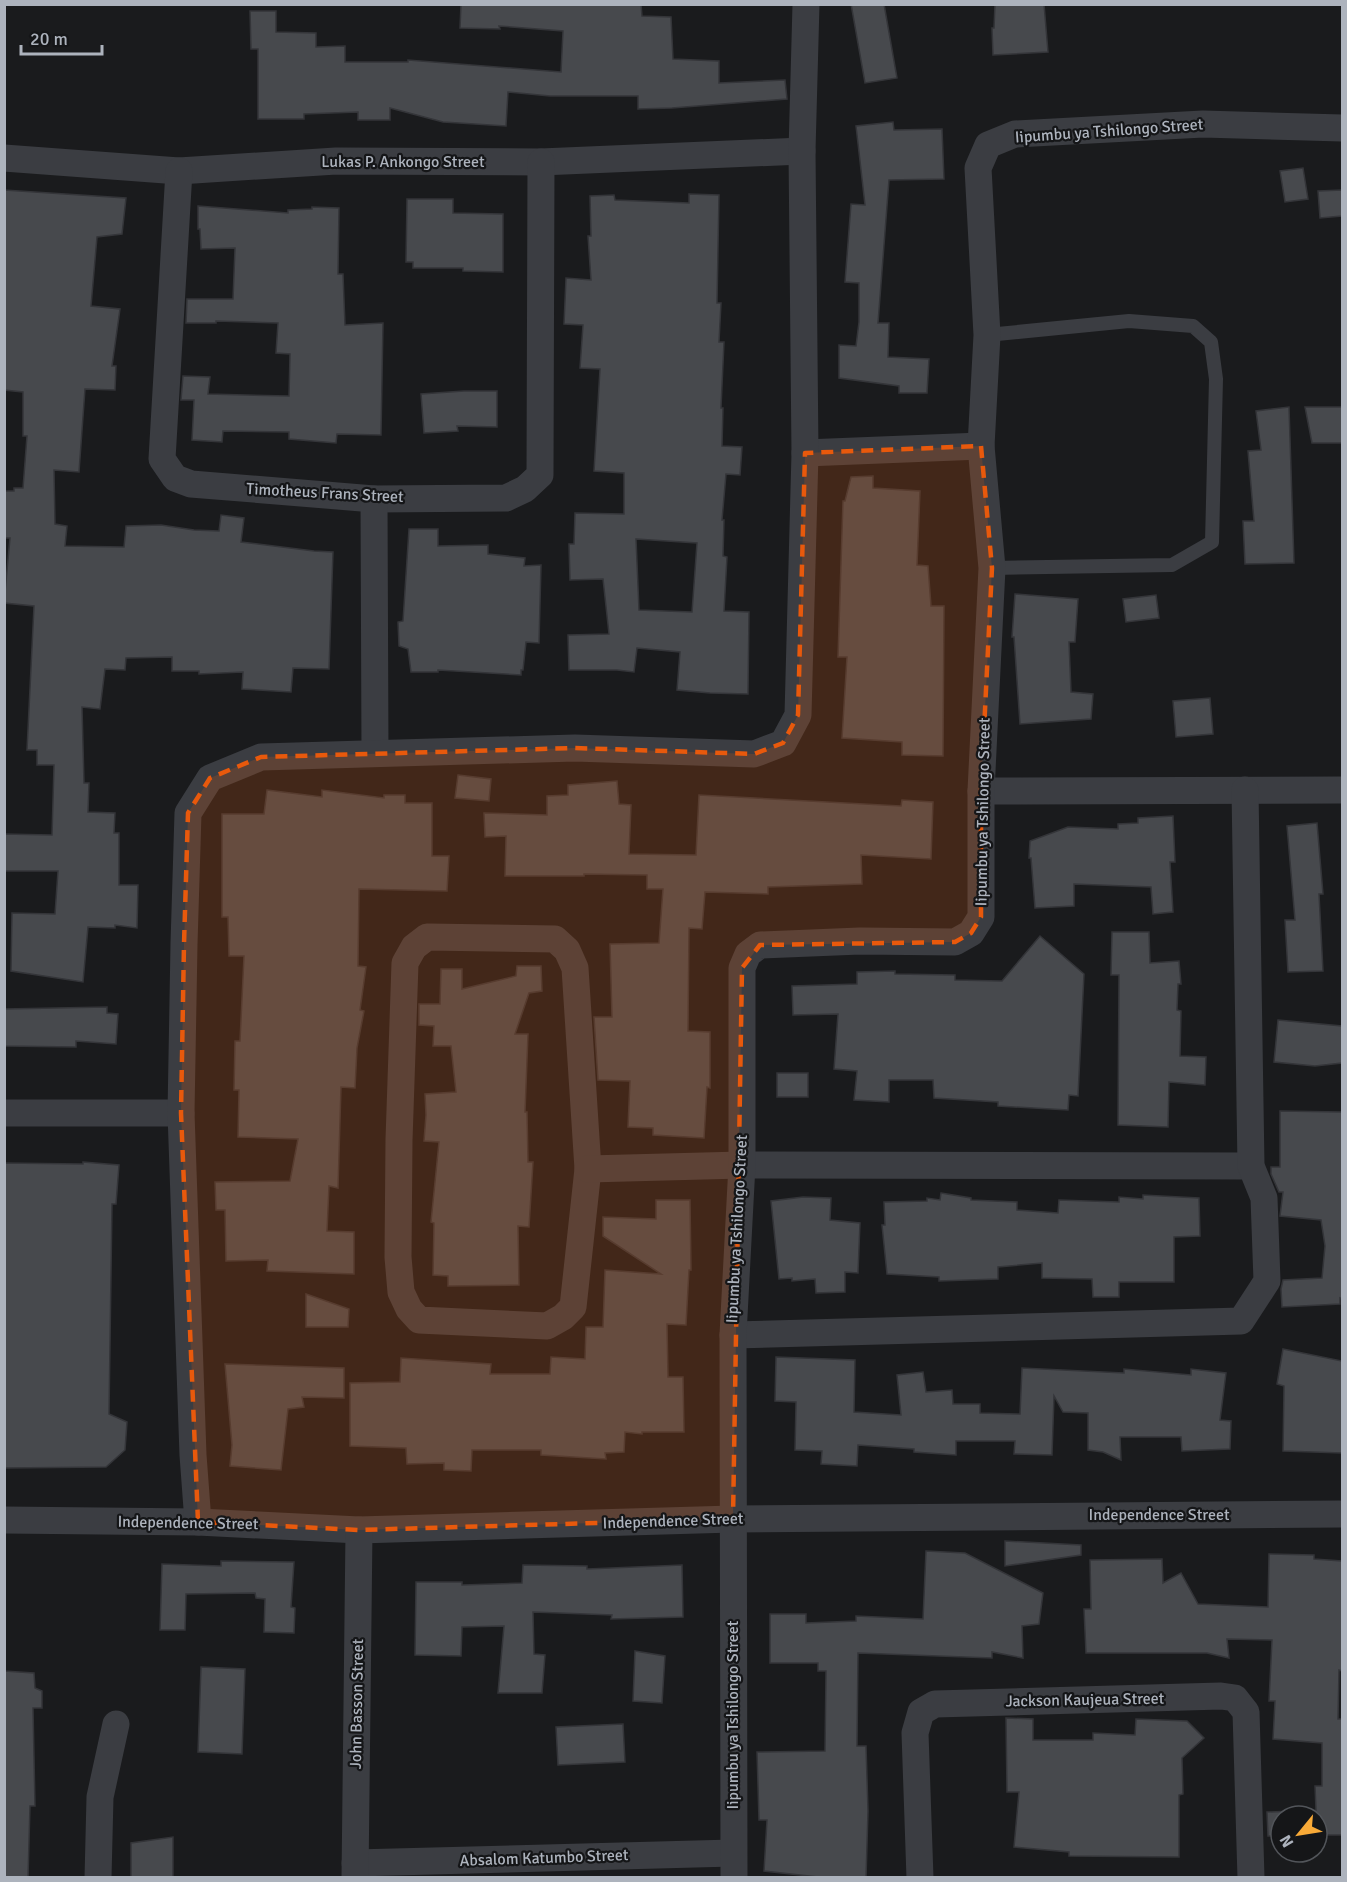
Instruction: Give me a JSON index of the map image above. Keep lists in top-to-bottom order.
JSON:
{
  "streets": {
    "street": [
      "Iipumbu ya Tshilongo Street",
      "Lukas P. Ankongo Street",
      "Timotheus Frans Street",
      "Independence Street",
      "Jackson Kaujeua Street",
      "John Basson Street",
      "Absalom Katumbo Street"
    ]
  },
  "crossings": [
    ["Iipumbu ya Tshilongo Street", "Independence Street"],
    ["Iipumbu ya Tshilongo Street", "Absalom Katumbo Street"],
    ["Lukas P. Ankongo Street", "Timotheus Frans Street"],
    ["Independence Street", "John Basson Street"],
    ["John Basson Street", "Absalom Katumbo Street"]
  ],
  "scale_bar": "20 m",
  "north": "bottom left"
}
